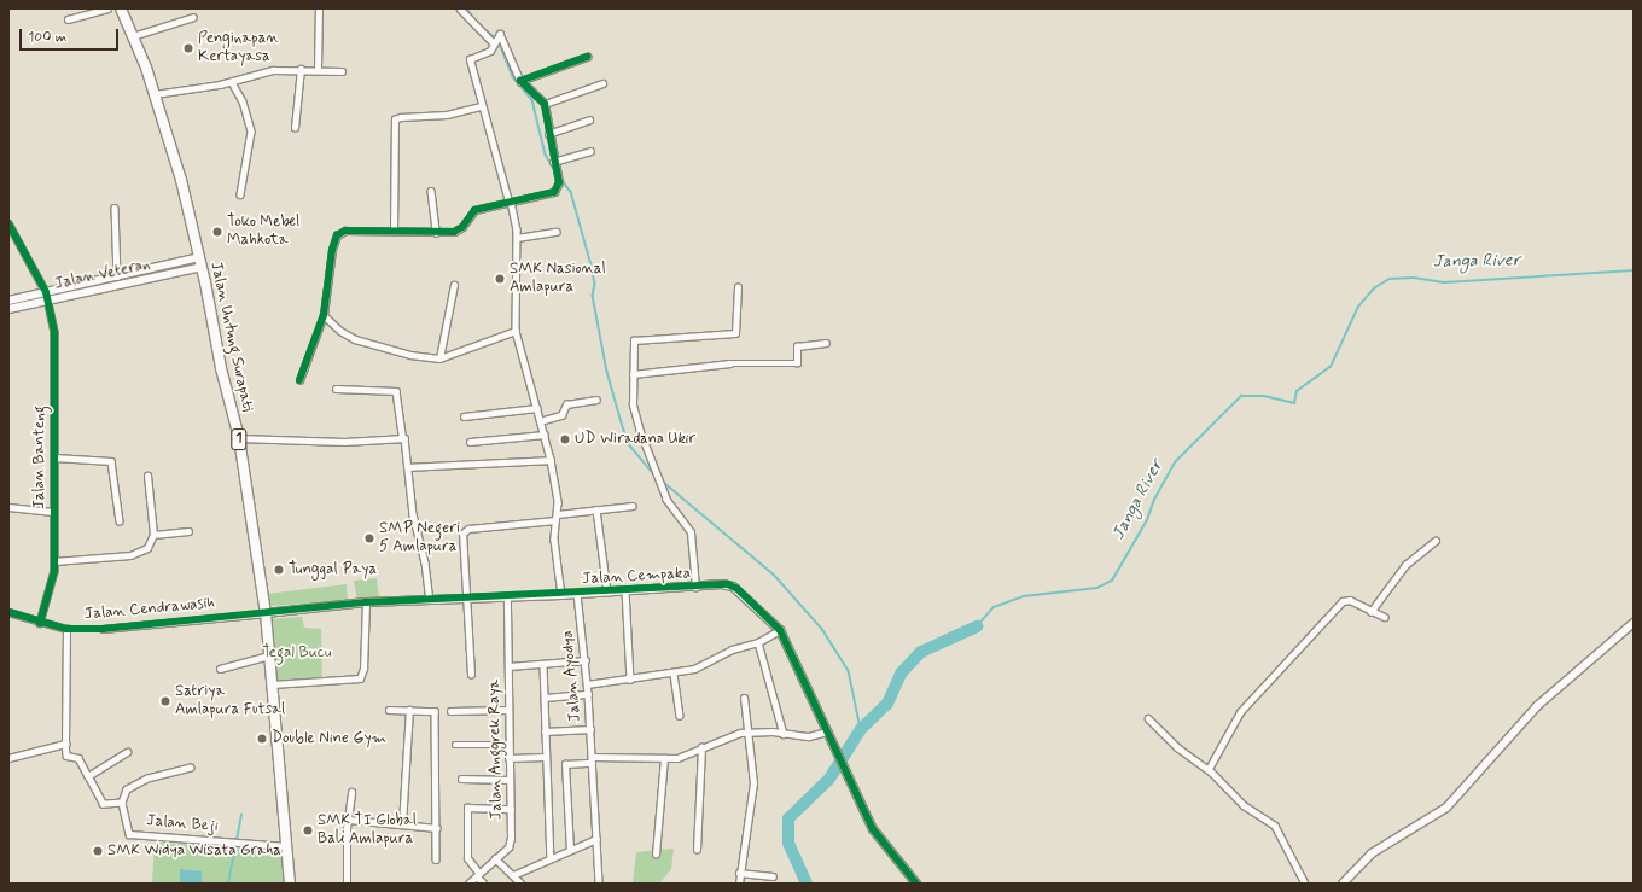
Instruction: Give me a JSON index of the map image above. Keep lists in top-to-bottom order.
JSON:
{
  "streets": {
    "highway": ["Jalan Untung Surapati", "1"],
    "street": [
      "Jalan Veteran",
      "Jalan Banteng",
      "Jalan Cempaka",
      "Jalan Cendrawasih",
      "Jalan Ayodya",
      "Jalan Anggrek Raya",
      "Jalan Beji"
    ]
  },
  "crossings": [
    ["Jalan Veteran", "Jalan Untung Surapati"],
    ["Jalan Veteran", "Jalan Banteng"],
    ["Jalan Untung Surapati", "Jalan Cempaka"],
    ["Jalan Untung Surapati", "Jalan Cendrawasih"],
    ["Jalan Untung Surapati", "Jalan Beji"],
    ["Jalan Banteng", "Jalan Cendrawasih"],
    ["Jalan Cempaka", "Jalan Cendrawasih"],
    ["Jalan Cempaka", "Jalan Ayodya"],
    ["Jalan Cempaka", "Jalan Anggrek Raya"]
  ],
  "water": ["Janga River"],
  "parks": ["Tegal Bucu"],
  "places": [
    "Penginapan Kertayasa",
    "Toko Mebel Mahkota",
    "SMK Nasional Amlapura",
    "UD Wiradana Ukir",
    "SMP Negeri 5 Amlapura",
    "Tunggal Paya",
    "Satriya Amlapura Futsal",
    "Double Nine Gym",
    "SMK TI Global Bali Amlapura",
    "SMK Widya Wisata Graha"
  ],
  "scale_bar": "100 m"
}
